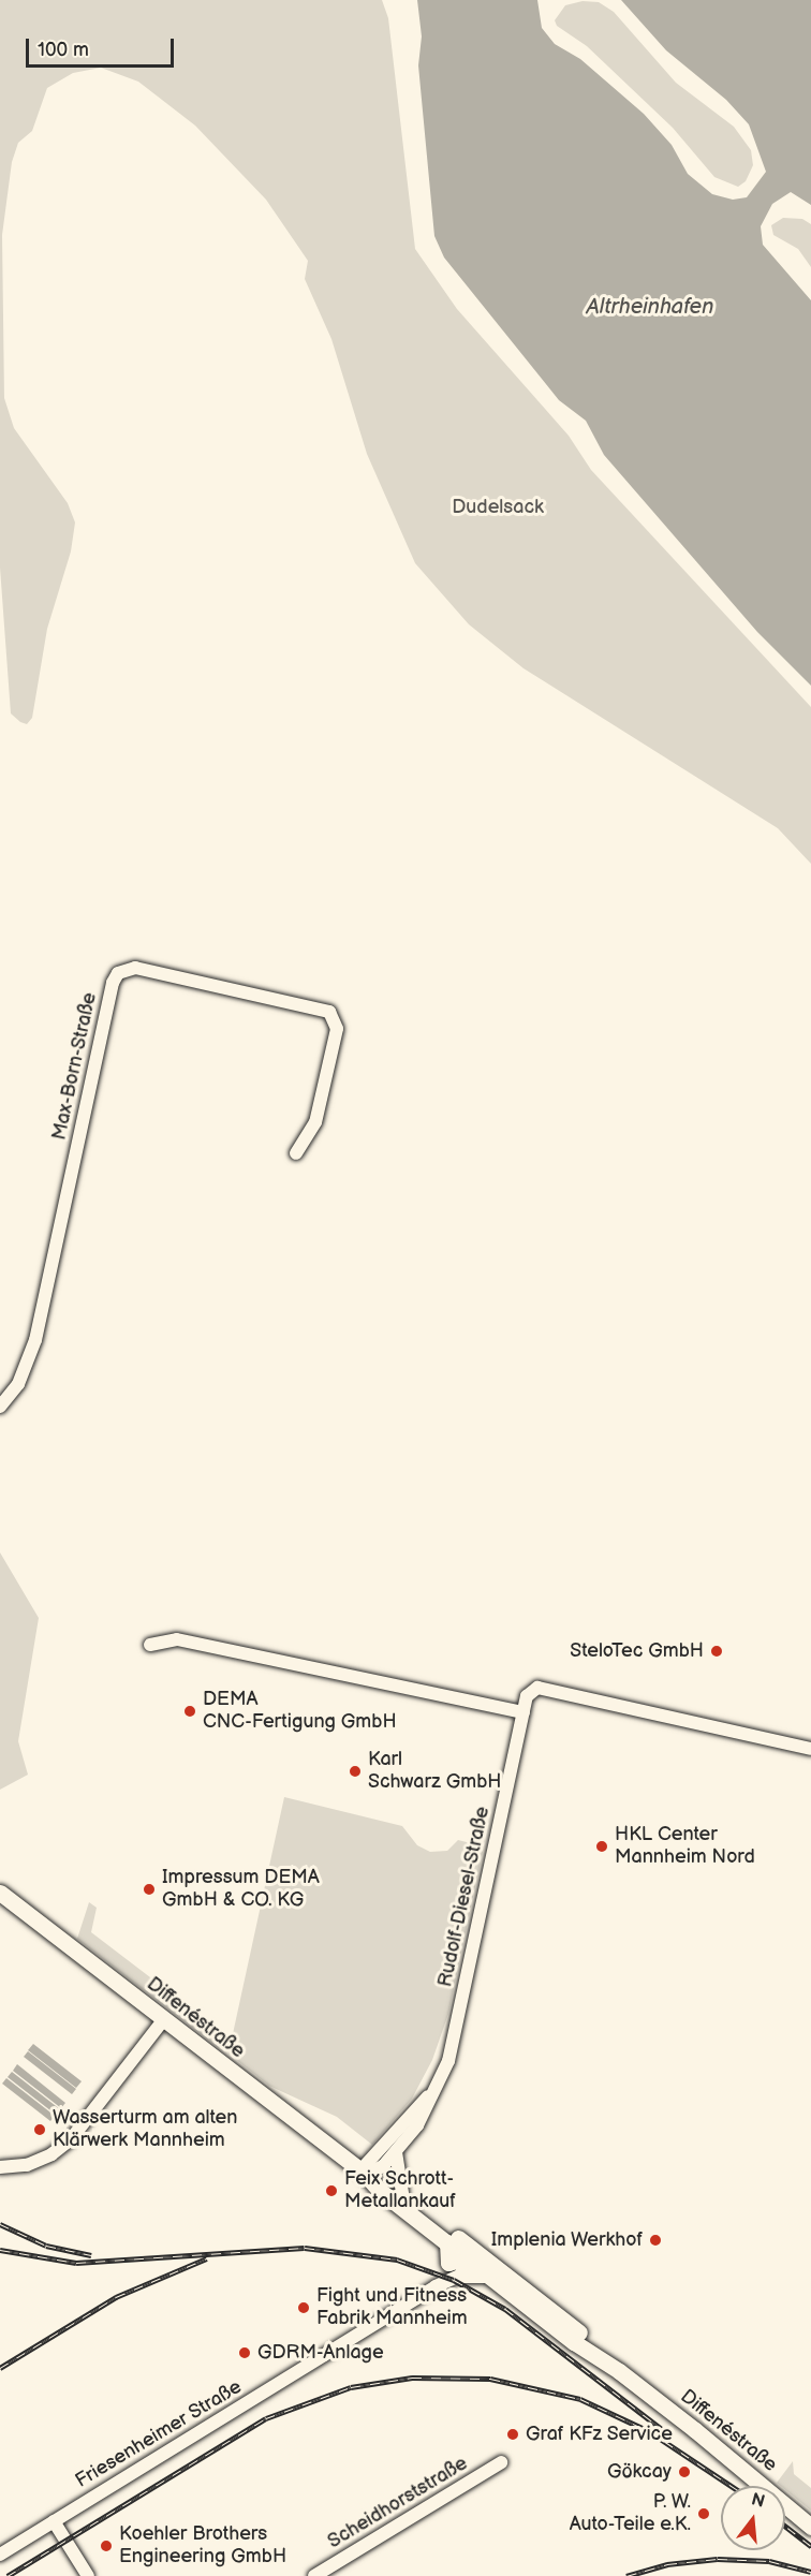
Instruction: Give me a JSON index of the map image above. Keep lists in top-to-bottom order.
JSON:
{
  "streets": {
    "main road": ["Diffenéstraße"],
    "street": [
      "Max-Born-Straße",
      "Rudolf-Diesel-Straße",
      "Friesenheimer Straße",
      "Scheidhorststraße"
    ]
  },
  "crossings": [
    ["Rudolf-Diesel-Straße", "Diffenéstraße"]
  ],
  "water": ["Altrheinhafen"],
  "parks": ["Dudelsack"],
  "places": [
    "SteloTec GmbH",
    "DEMA CNC-Fertigung GmbH",
    "Karl Schwarz GmbH",
    "HKL Center Mannheim Nord",
    "Impressum DEMA GmbH & CO. KG",
    "Wasserturm am alten Klärwerk Mannheim",
    "Feix Schrott- Metallankauf",
    "Implenia Werkhof",
    "Fight und Fitness Fabrik Mannheim",
    "GDRM-Anlage",
    "Graf KFz Service",
    "Gökcay",
    "P. W. Auto-Teile e.K.",
    "Koehler Brothers Engineering GmbH"
  ],
  "scale_bar": "100 m",
  "north": "top"
}
